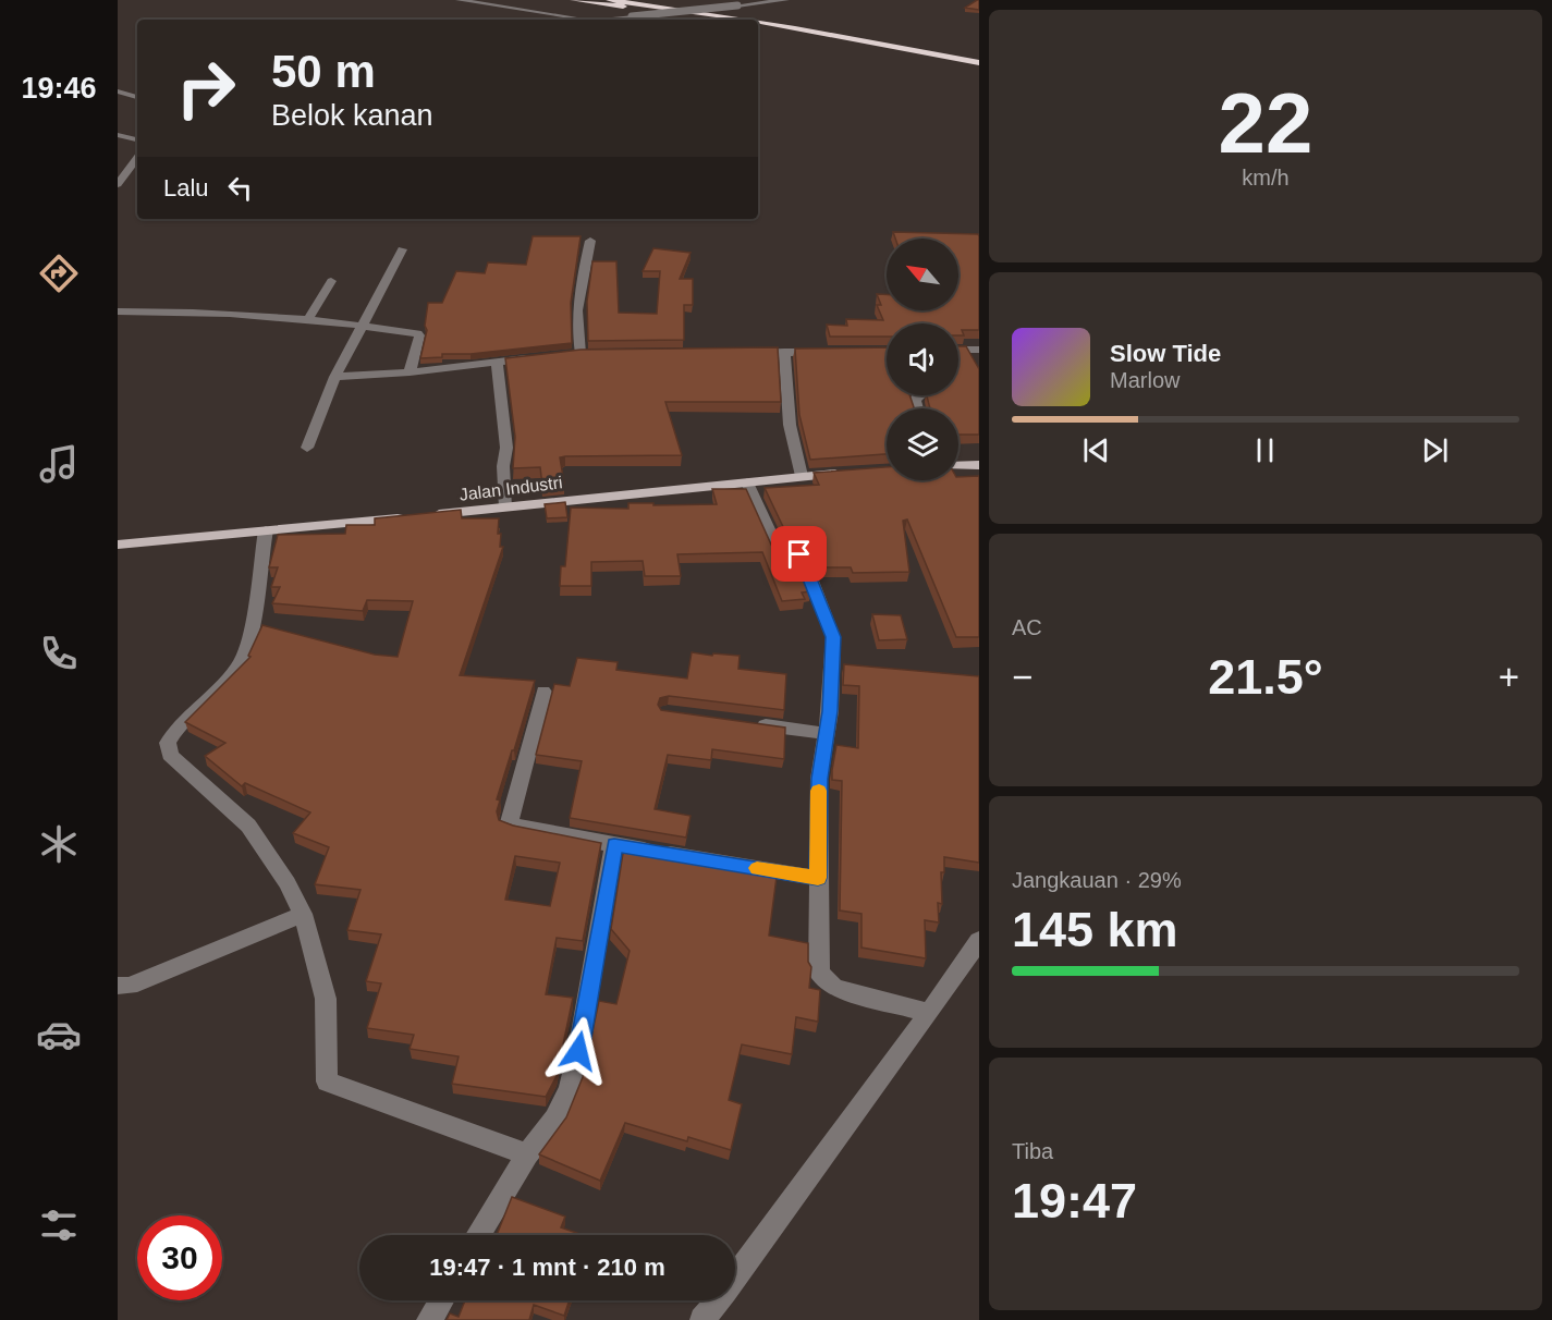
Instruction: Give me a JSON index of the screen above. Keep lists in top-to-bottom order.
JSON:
{
  "streets": {
    "main road": ["Jalan Industri"]
  },
  "north": "top left",
  "page": {
    "tabs": "19:46",
    "tile": [
      ["22", "km/h"],
      "AC",
      ["Jangkauan · 29%", "145 km"],
      ["Tiba", "19:47"]
    ],
    "turn": ["50 m", "Belok kanan"],
    "then": "Lalu",
    "song": ["Slow Tide", "Marlow"],
    "heat": ["−", "21.5°", "+"],
    "limit": "30",
    "trip": "19:47 · 1 mnt · 210 m"
  }
}
